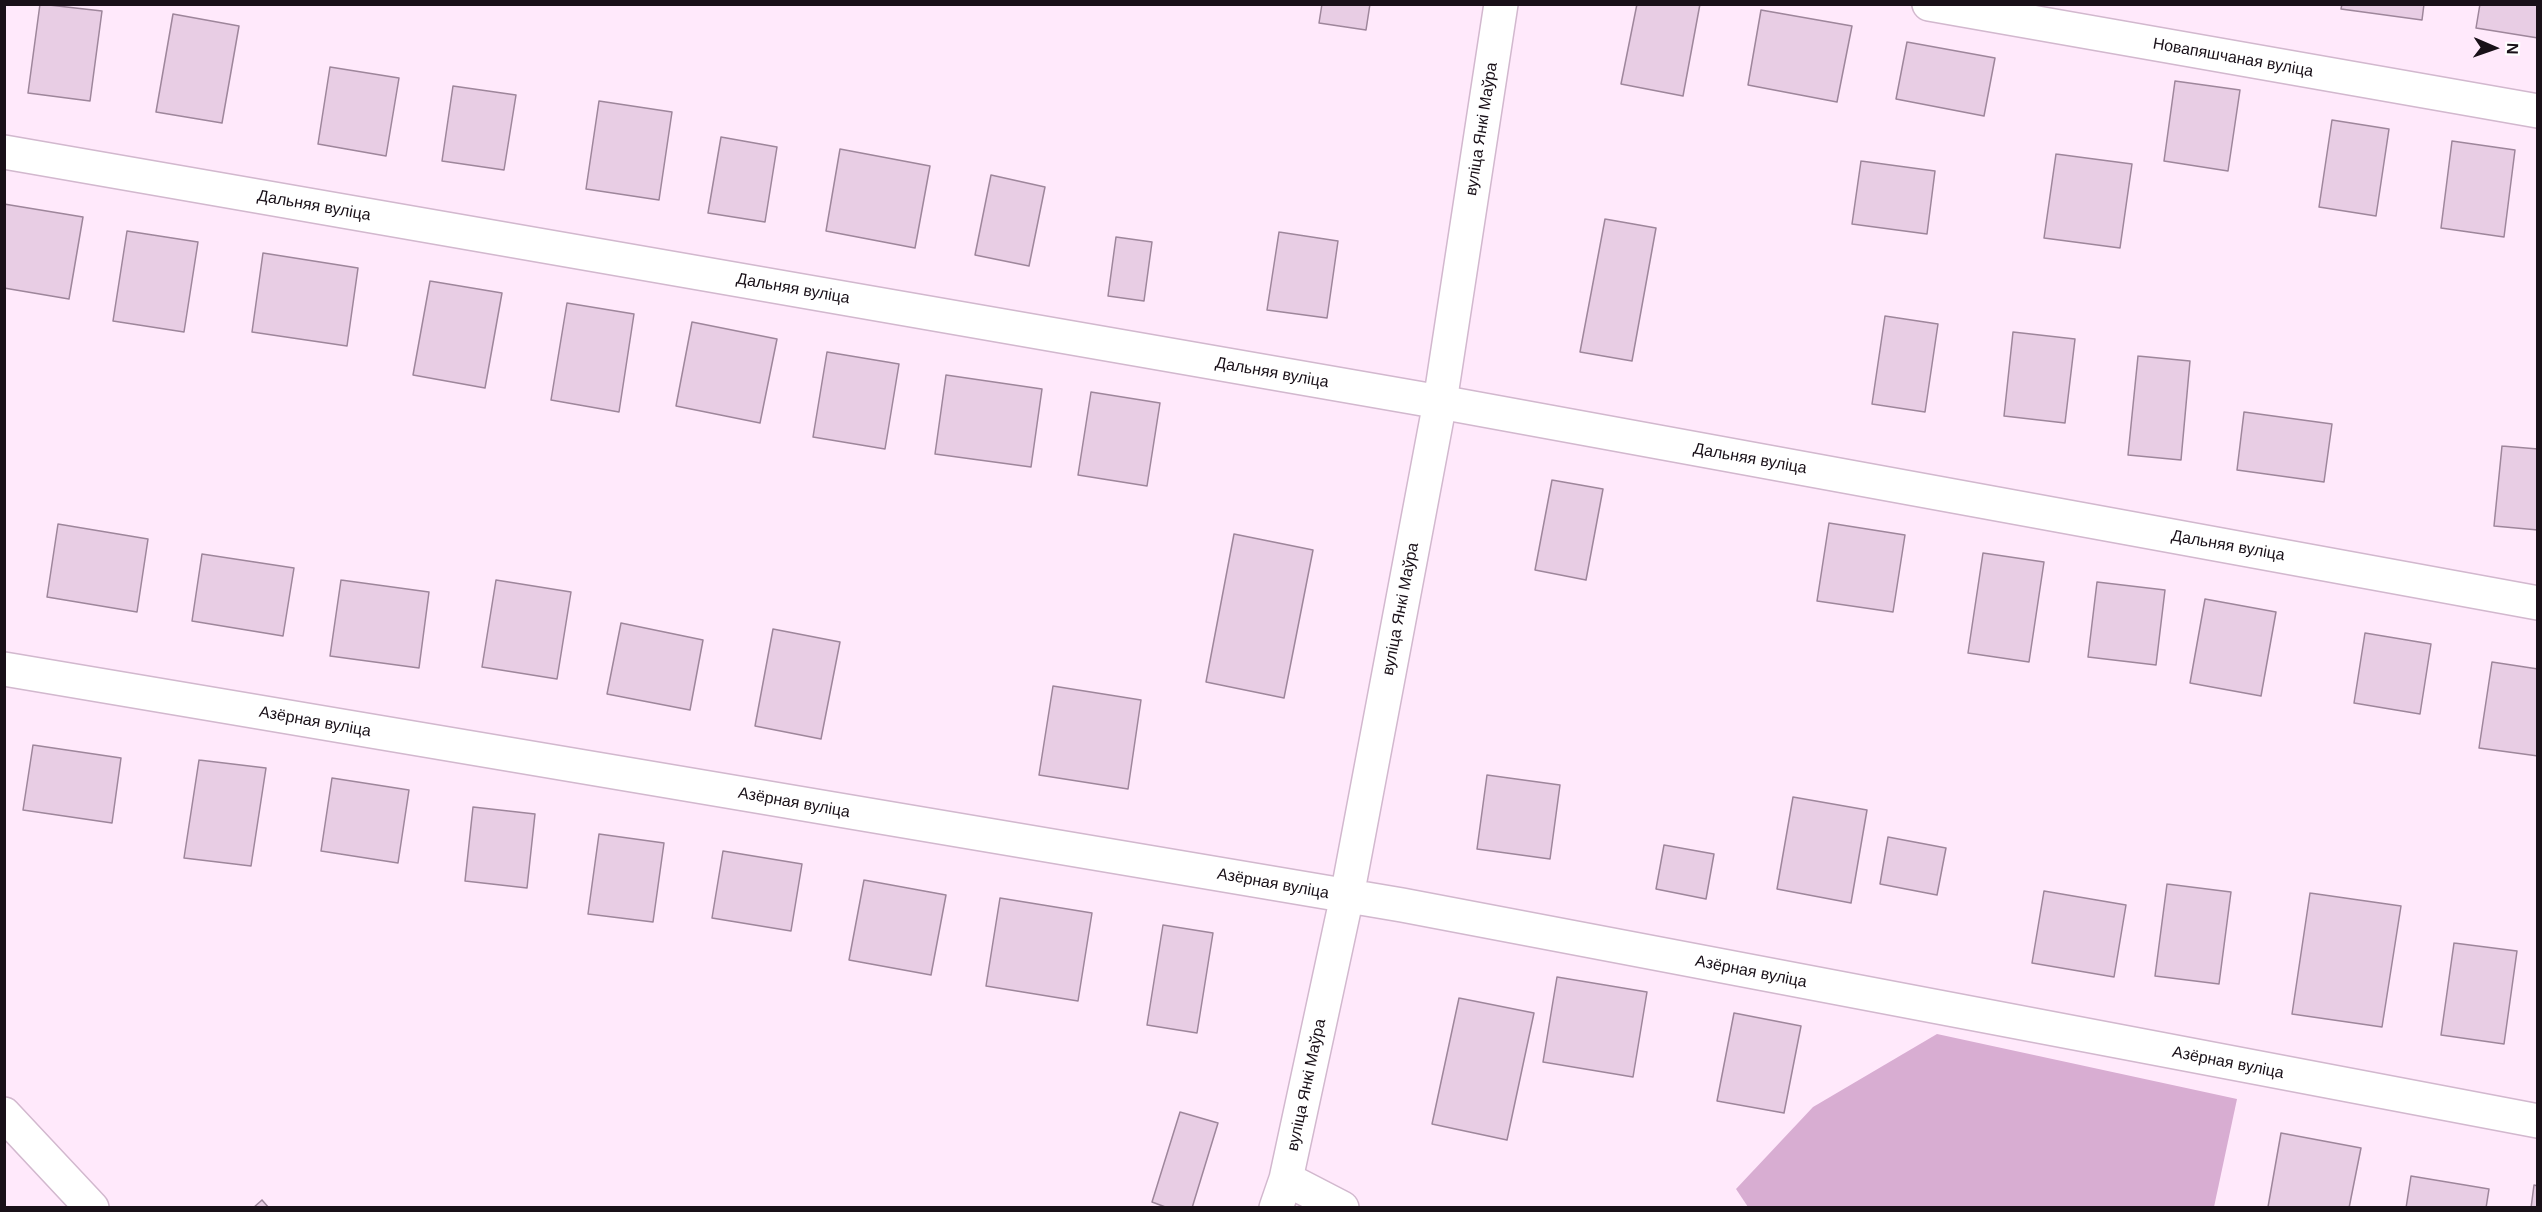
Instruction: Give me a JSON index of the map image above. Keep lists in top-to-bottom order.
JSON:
{
  "streets": {
    "street": [
      "Новапяшчаная вуліца",
      "вуліца Янкі Маўра",
      "Дальняя вуліца",
      "Азёрная вуліца"
    ]
  },
  "crossings": [
    ["вуліца Янкі Маўра", "Дальняя вуліца"],
    ["вуліца Янкі Маўра", "Азёрная вуліца"]
  ],
  "north": "right"
}
